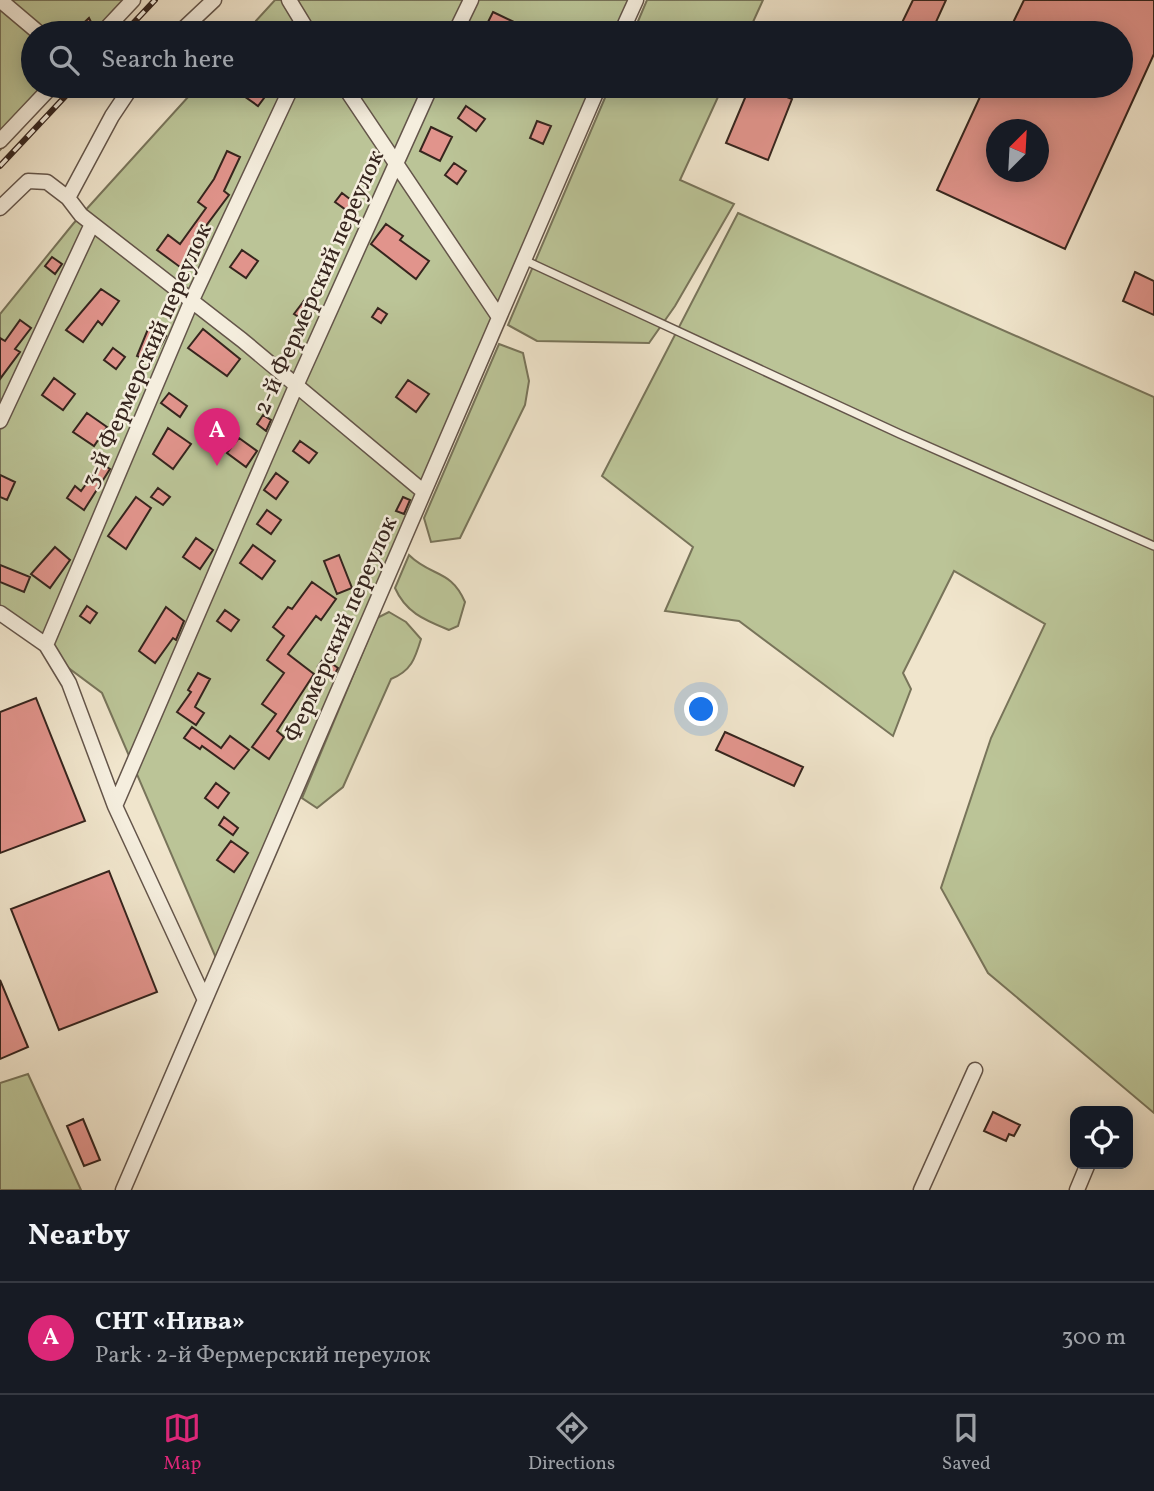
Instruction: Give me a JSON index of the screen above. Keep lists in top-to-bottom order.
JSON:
{
  "streets": {
    "street": ["2-й Фермерский переулок", "3-й Фермерский переулок", "Фермерский переулок"]
  },
  "north": "top right",
  "page": {
    "search": "Search here",
    "pins": "A",
    "heading": "Nearby",
    "list": [
      {
        "mark": "A",
        "name": "СНТ «Нива»",
        "note": "Park · 2-й Фермерский переулок",
        "value": "300 m"
      }
    ],
    "nav": ["Map", "Directions", "Saved"]
  }
}
